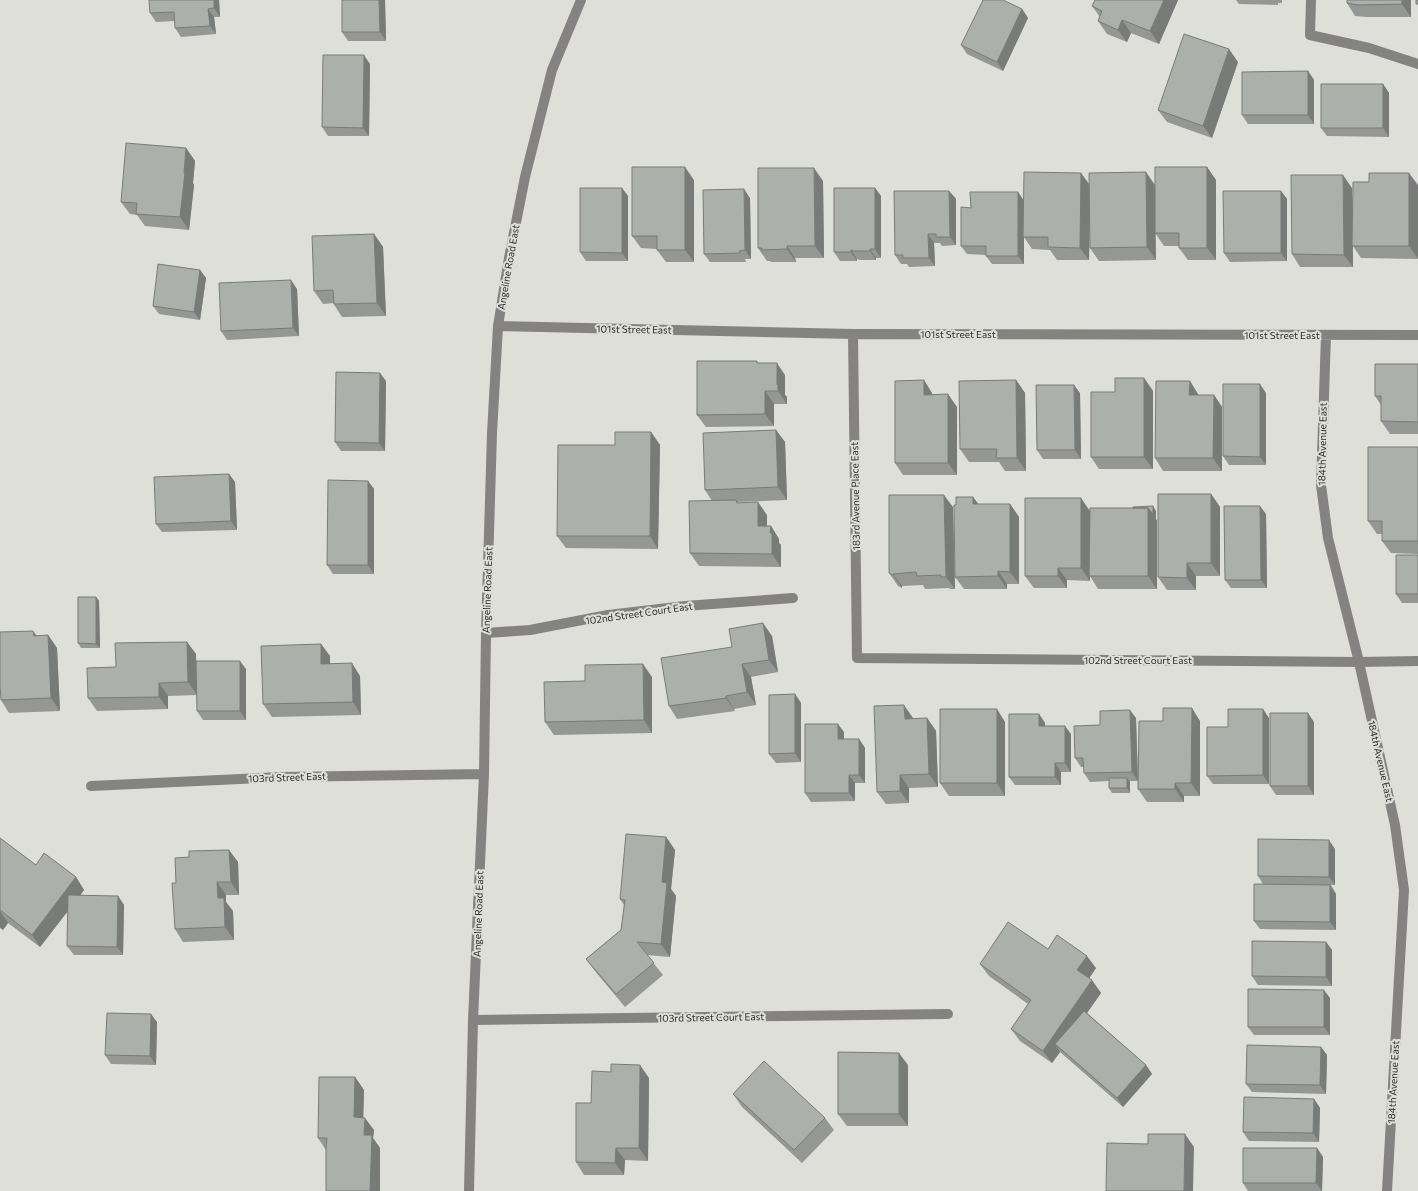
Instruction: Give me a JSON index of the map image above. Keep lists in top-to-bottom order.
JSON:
{
  "streets": {
    "street": [
      "Angeline Road East",
      "101st Street East",
      "184th Avenue East",
      "183rd Avenue Place East",
      "102nd Street Court East",
      "103rd Street East",
      "103rd Street Court East"
    ]
  },
  "crossings": [
    ["Angeline Road East", "101st Street East"],
    ["Angeline Road East", "102nd Street Court East"],
    ["Angeline Road East", "103rd Street East"],
    ["Angeline Road East", "103rd Street Court East"],
    ["101st Street East", "184th Avenue East"],
    ["101st Street East", "183rd Avenue Place East"],
    ["184th Avenue East", "102nd Street Court East"],
    ["183rd Avenue Place East", "102nd Street Court East"]
  ]
}
